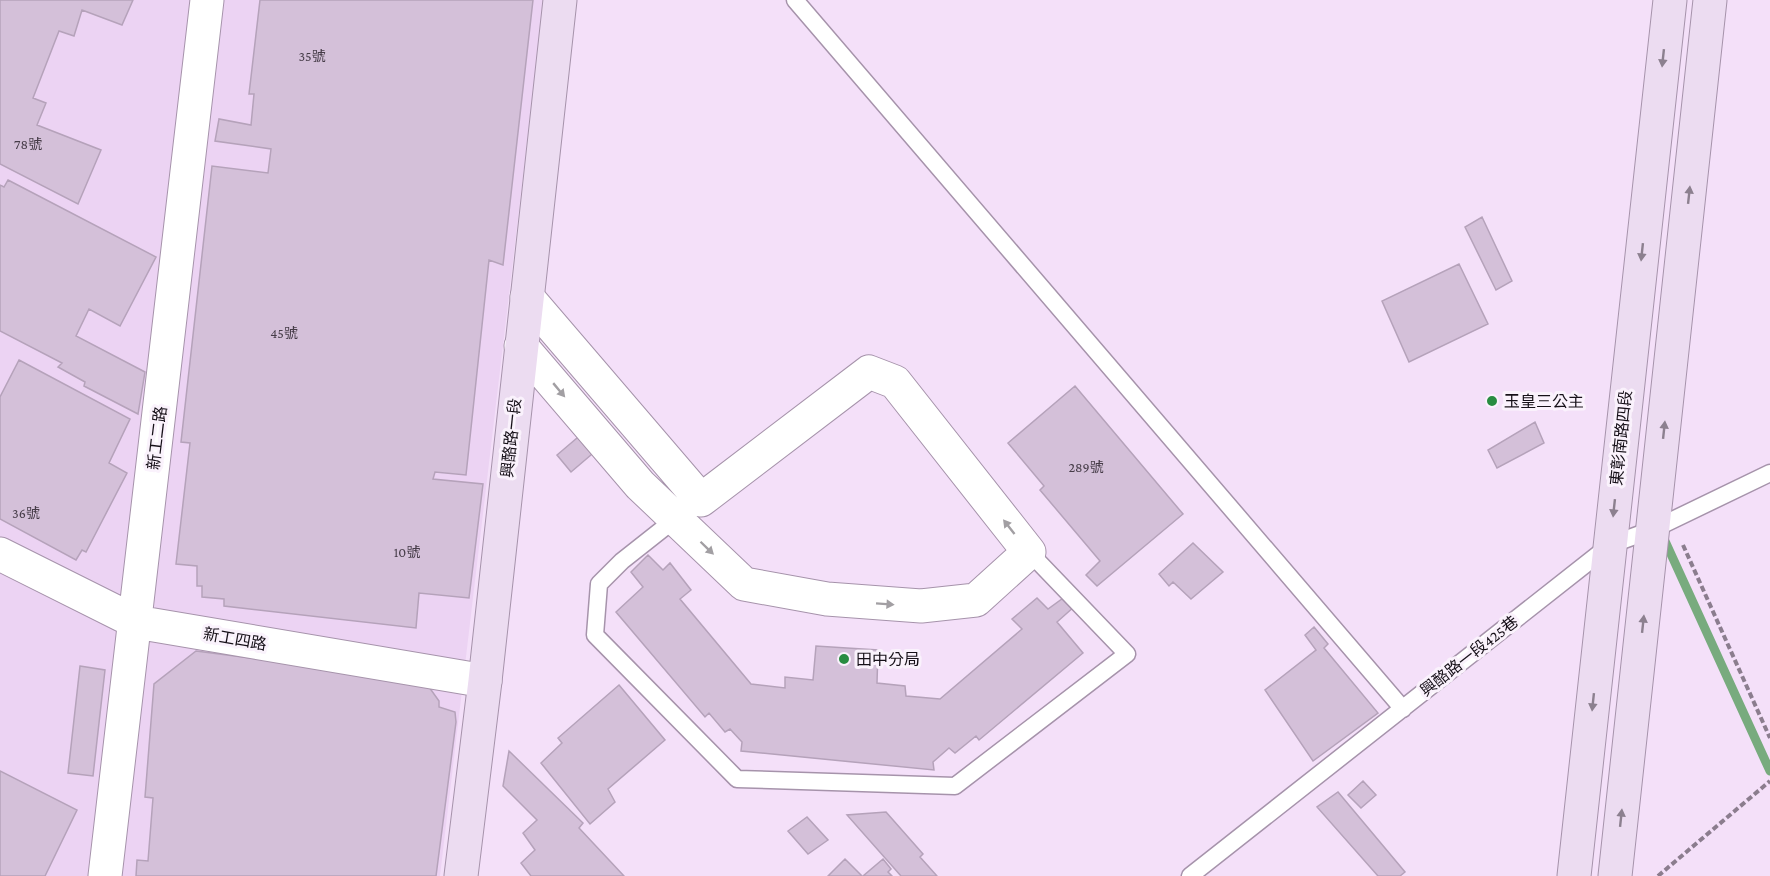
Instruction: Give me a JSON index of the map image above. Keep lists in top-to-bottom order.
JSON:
{
  "streets": {
    "street": [
      "新工二路",
      "興酪路一段",
      "東彰南路四段",
      "新工四路"
    ],
    "lane": ["興酪路一段425巷"]
  },
  "crossings": [
    ["新工二路", "新工四路"],
    ["興酪路一段", "新工四路"],
    ["東彰南路四段", "興酪路一段425巷"]
  ],
  "places": ["玉皇三公主", "田中分局"],
  "house_numbers": [
    "35號",
    "78號",
    "45號",
    "289號",
    "36號",
    "10號"
  ]
}
